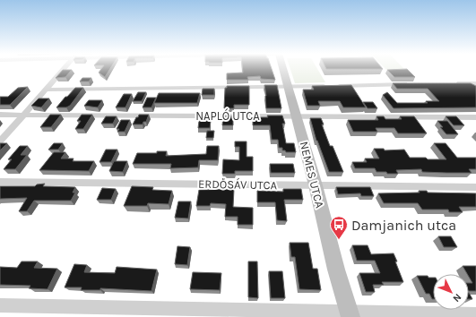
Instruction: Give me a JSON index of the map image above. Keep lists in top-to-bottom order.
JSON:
{
  "streets": {
    "street": ["NAPLÓ UTCA", "NEMES UTCA", "ERDŐSÁV UTCA"]
  },
  "crossings": [
    ["NAPLÓ UTCA", "NEMES UTCA"],
    ["NEMES UTCA", "ERDŐSÁV UTCA"]
  ],
  "places": {
    "bus stop": ["Damjanich utca"]
  },
  "north": "bottom right"
}
